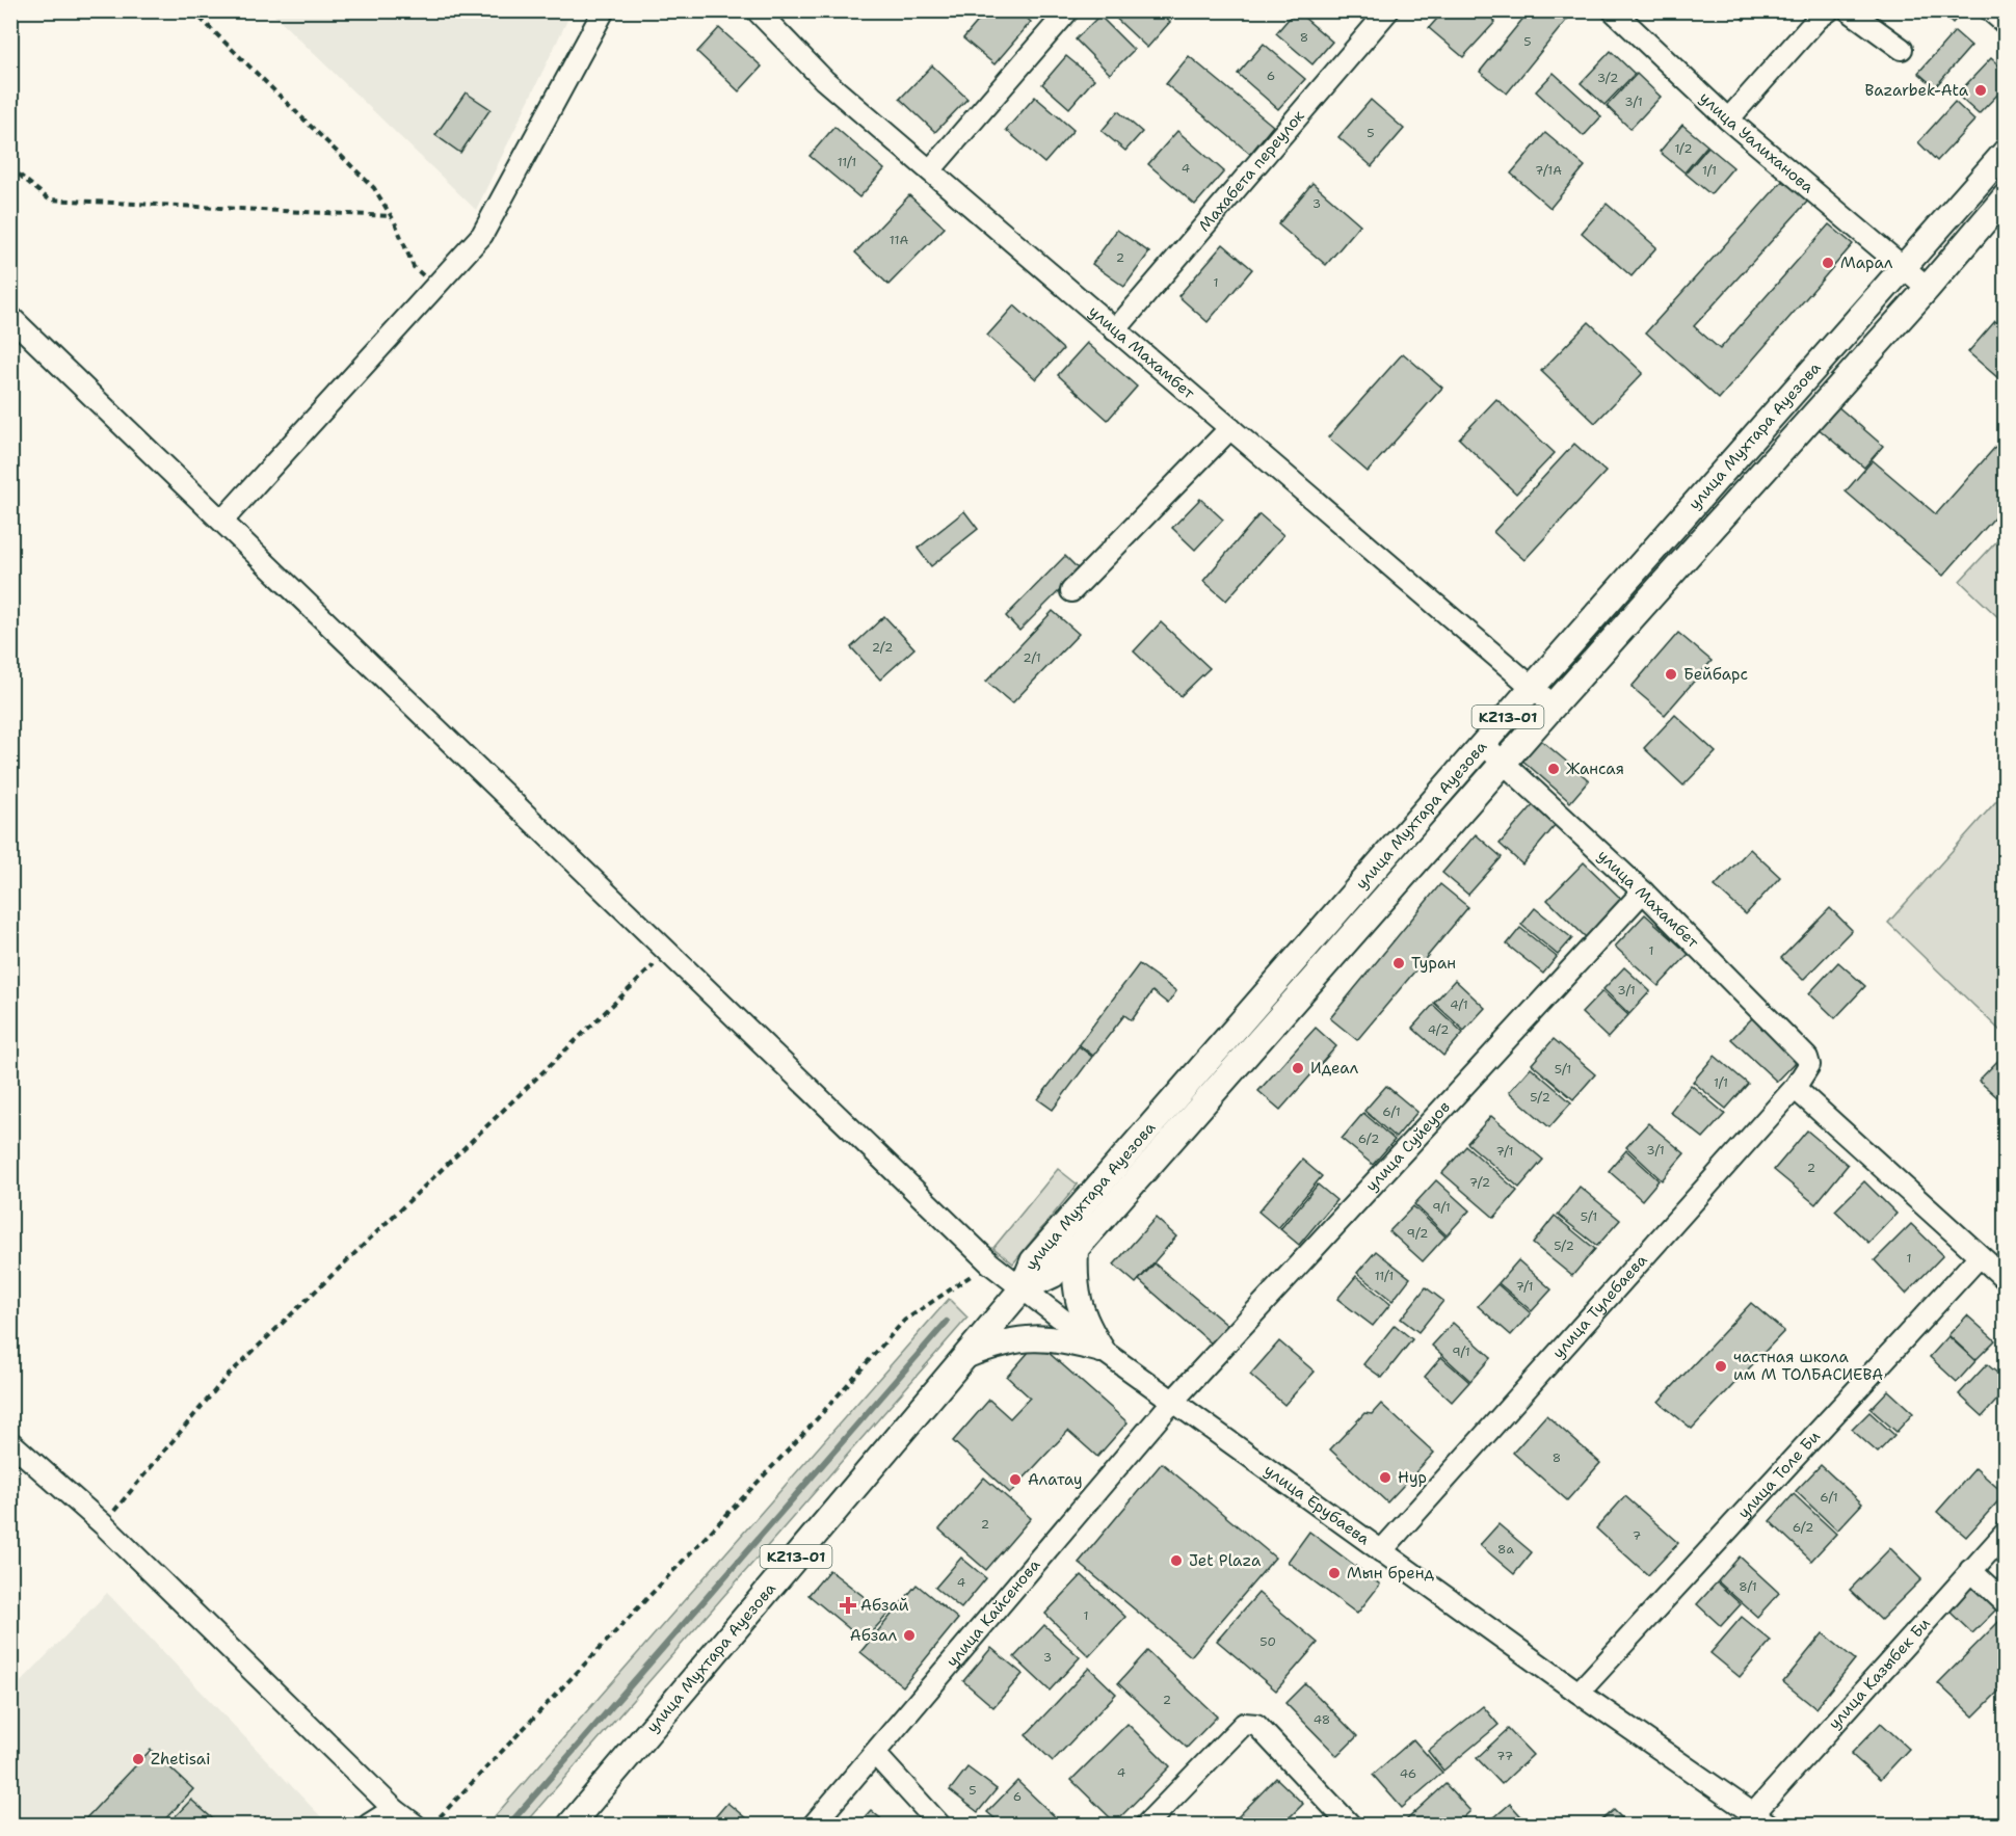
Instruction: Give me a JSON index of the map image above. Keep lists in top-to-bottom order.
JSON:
{
  "streets": {
    "main road": ["улица Мухтара Ауезова", "KZ13-01"],
    "street": [
      "улица Уалиханова",
      "Махабета переулок",
      "улица Махамбет",
      "улица Суйеуов",
      "улица Тулебаева",
      "улица Толе Би",
      "улица Ерубаева",
      "улица Кайсенова",
      "улица Казыбек Би"
    ]
  },
  "crossings": [
    ["улица Уалиханова", "улица Мухтара Ауезова"],
    ["Махабета переулок", "улица Махамбет"],
    ["улица Махамбет", "улица Мухтара Ауезова"],
    ["улица Махамбет", "улица Суйеуов"],
    ["улица Махамбет", "улица Тулебаева"],
    ["улица Мухтара Ауезова", "улица Ерубаева"],
    ["улица Суйеуов", "улица Ерубаева"],
    ["улица Суйеуов", "улица Кайсенова"],
    ["улица Тулебаева", "улица Ерубаева"],
    ["улица Толе Би", "улица Ерубаева"],
    ["улица Ерубаева", "улица Кайсенова"],
    ["улица Ерубаева", "улица Казыбек Би"]
  ],
  "places": {
    "other": [
      "Bazarbek-Ata",
      "Марал",
      "Бейбарс",
      "Жансая",
      "Туран",
      "Идеал",
      "частная школа им М ТОЛБАСИЕВА",
      "Нур",
      "Алатау",
      "Jet Plaza",
      "Мын бренд",
      "Абзал",
      "Zhetisai"
    ],
    "health": ["Абзай"]
  },
  "house_numbers": [
    "8",
    "5",
    "6",
    "3/2",
    "3/1",
    "5",
    "1/2",
    "11/1",
    "4",
    "7/1А",
    "1/1",
    "3",
    "11А",
    "2",
    "1",
    "2/2",
    "2/1",
    "1",
    "3/1",
    "4/1",
    "4/2",
    "5/1",
    "1/1",
    "5/2",
    "6/1",
    "6/2",
    "3/1",
    "7/1",
    "2",
    "7/2",
    "9/1",
    "5/1",
    "9/2",
    "5/2",
    "1",
    "11/1",
    "7/1",
    "9/1",
    "8",
    "6/1",
    "2",
    "6/2",
    "7",
    "8а",
    "4",
    "8/1",
    "1",
    "50",
    "3",
    "2",
    "48",
    "77",
    "4",
    "46",
    "5",
    "6"
  ]
}
